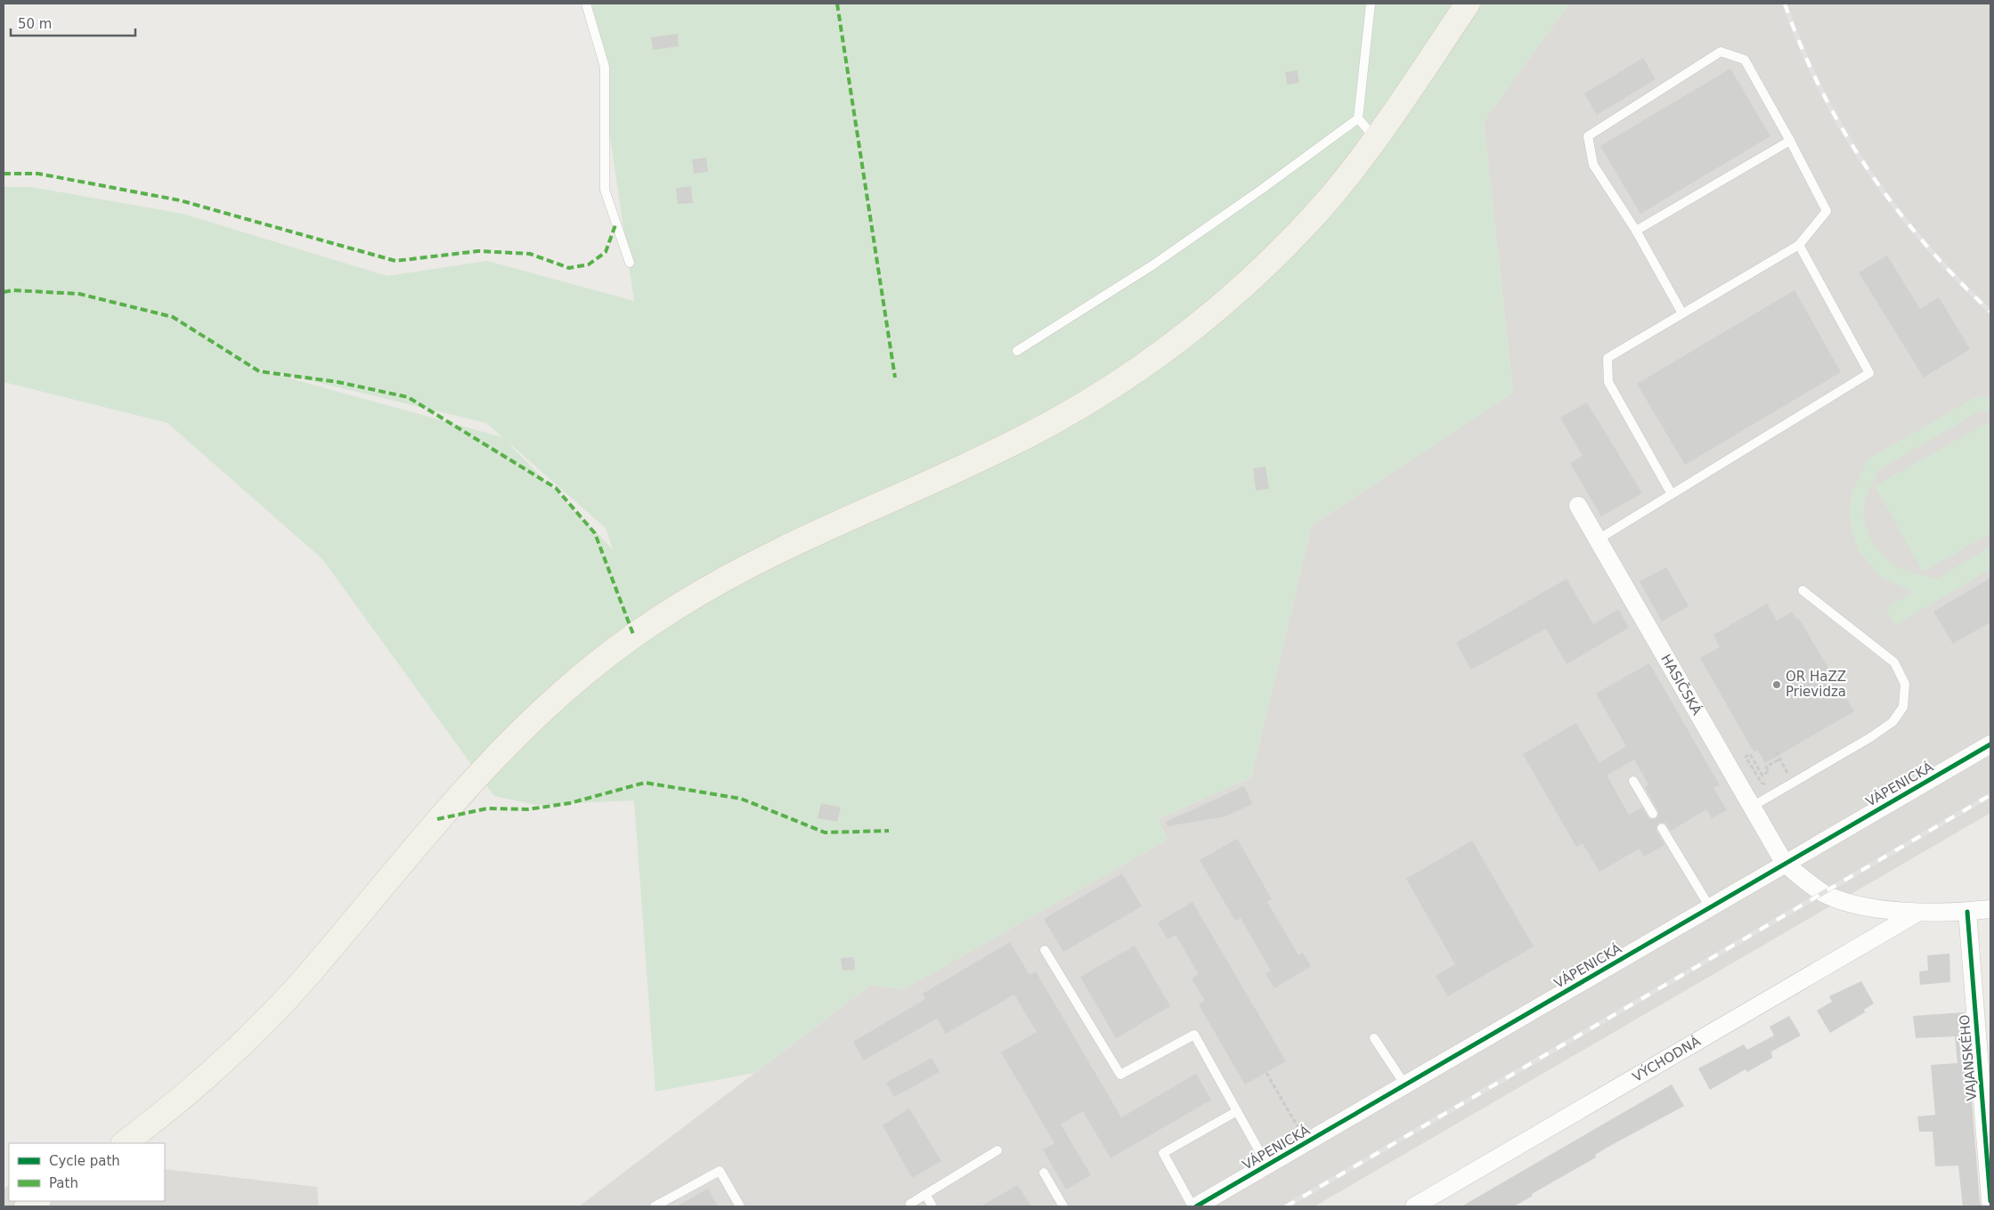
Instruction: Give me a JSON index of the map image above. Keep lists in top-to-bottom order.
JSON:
{
  "streets": {
    "street": [
      "HASIČSKÁ",
      "VÁPENICKÁ",
      "VAJANSKÉHO",
      "VÝCHODNÁ"
    ]
  },
  "crossings": [
    ["HASIČSKÁ", "VÁPENICKÁ"],
    ["HASIČSKÁ", "VÝCHODNÁ"],
    ["VÁPENICKÁ", "VÝCHODNÁ"],
    ["VAJANSKÉHO", "VÝCHODNÁ"]
  ],
  "places": ["OR HaZZ Prievidza"],
  "legend": ["Cycle path", "Path"],
  "scale_bar": "50 m"
}
